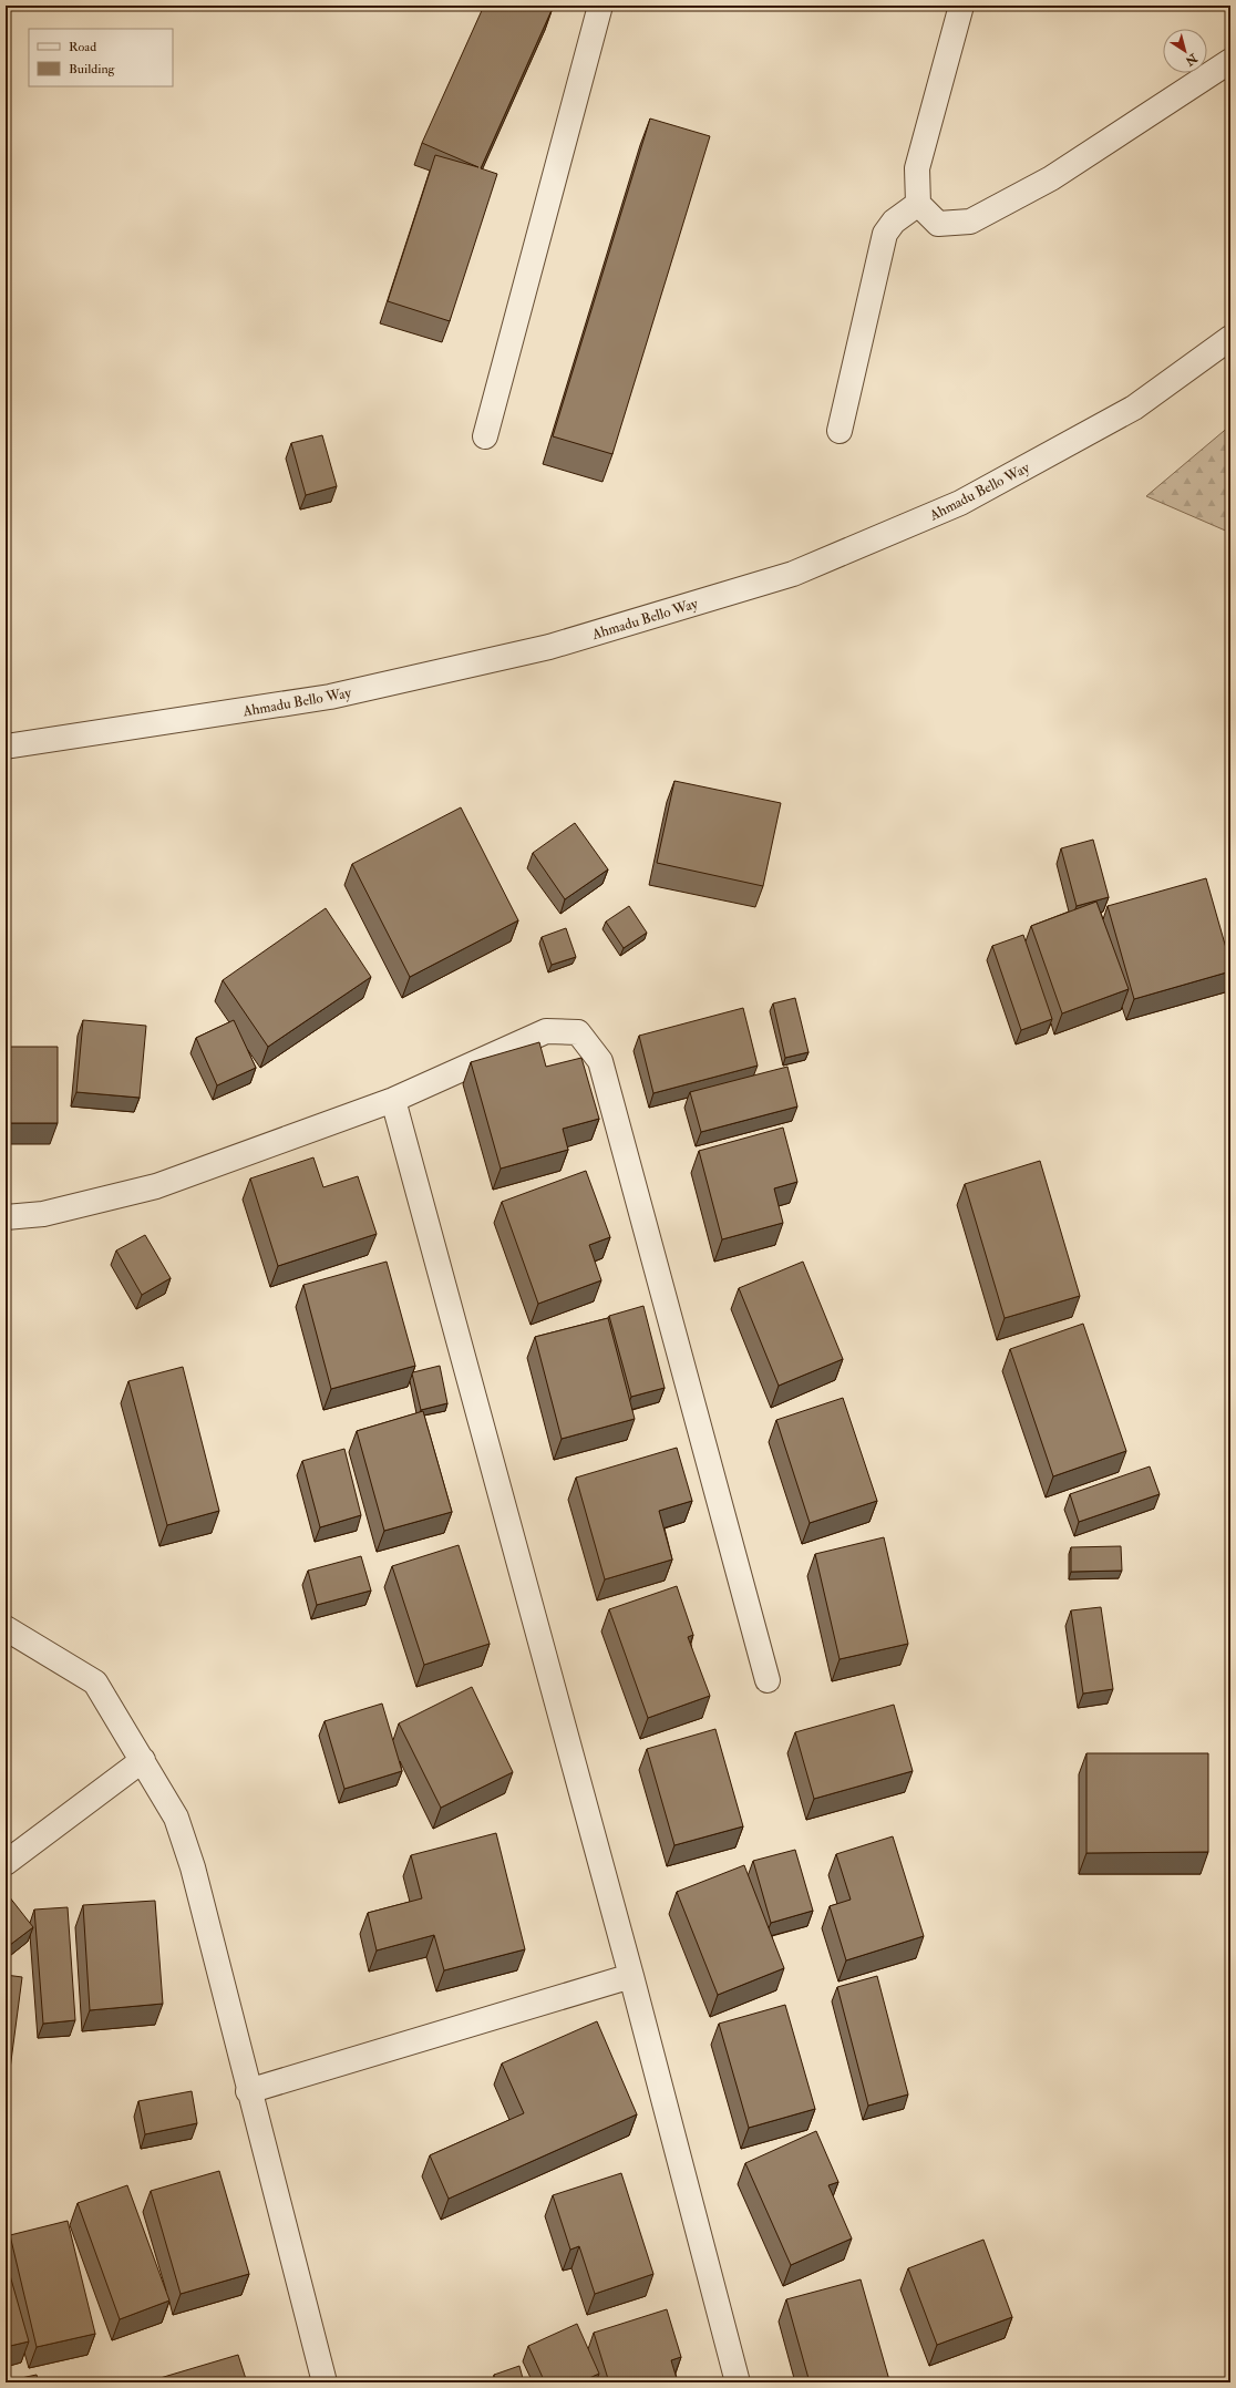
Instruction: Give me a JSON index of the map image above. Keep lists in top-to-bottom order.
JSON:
{
  "streets": {
    "street": ["Ahmadu Bello Way"]
  },
  "legend": ["Road", "Building"],
  "north": "bottom right"
}
